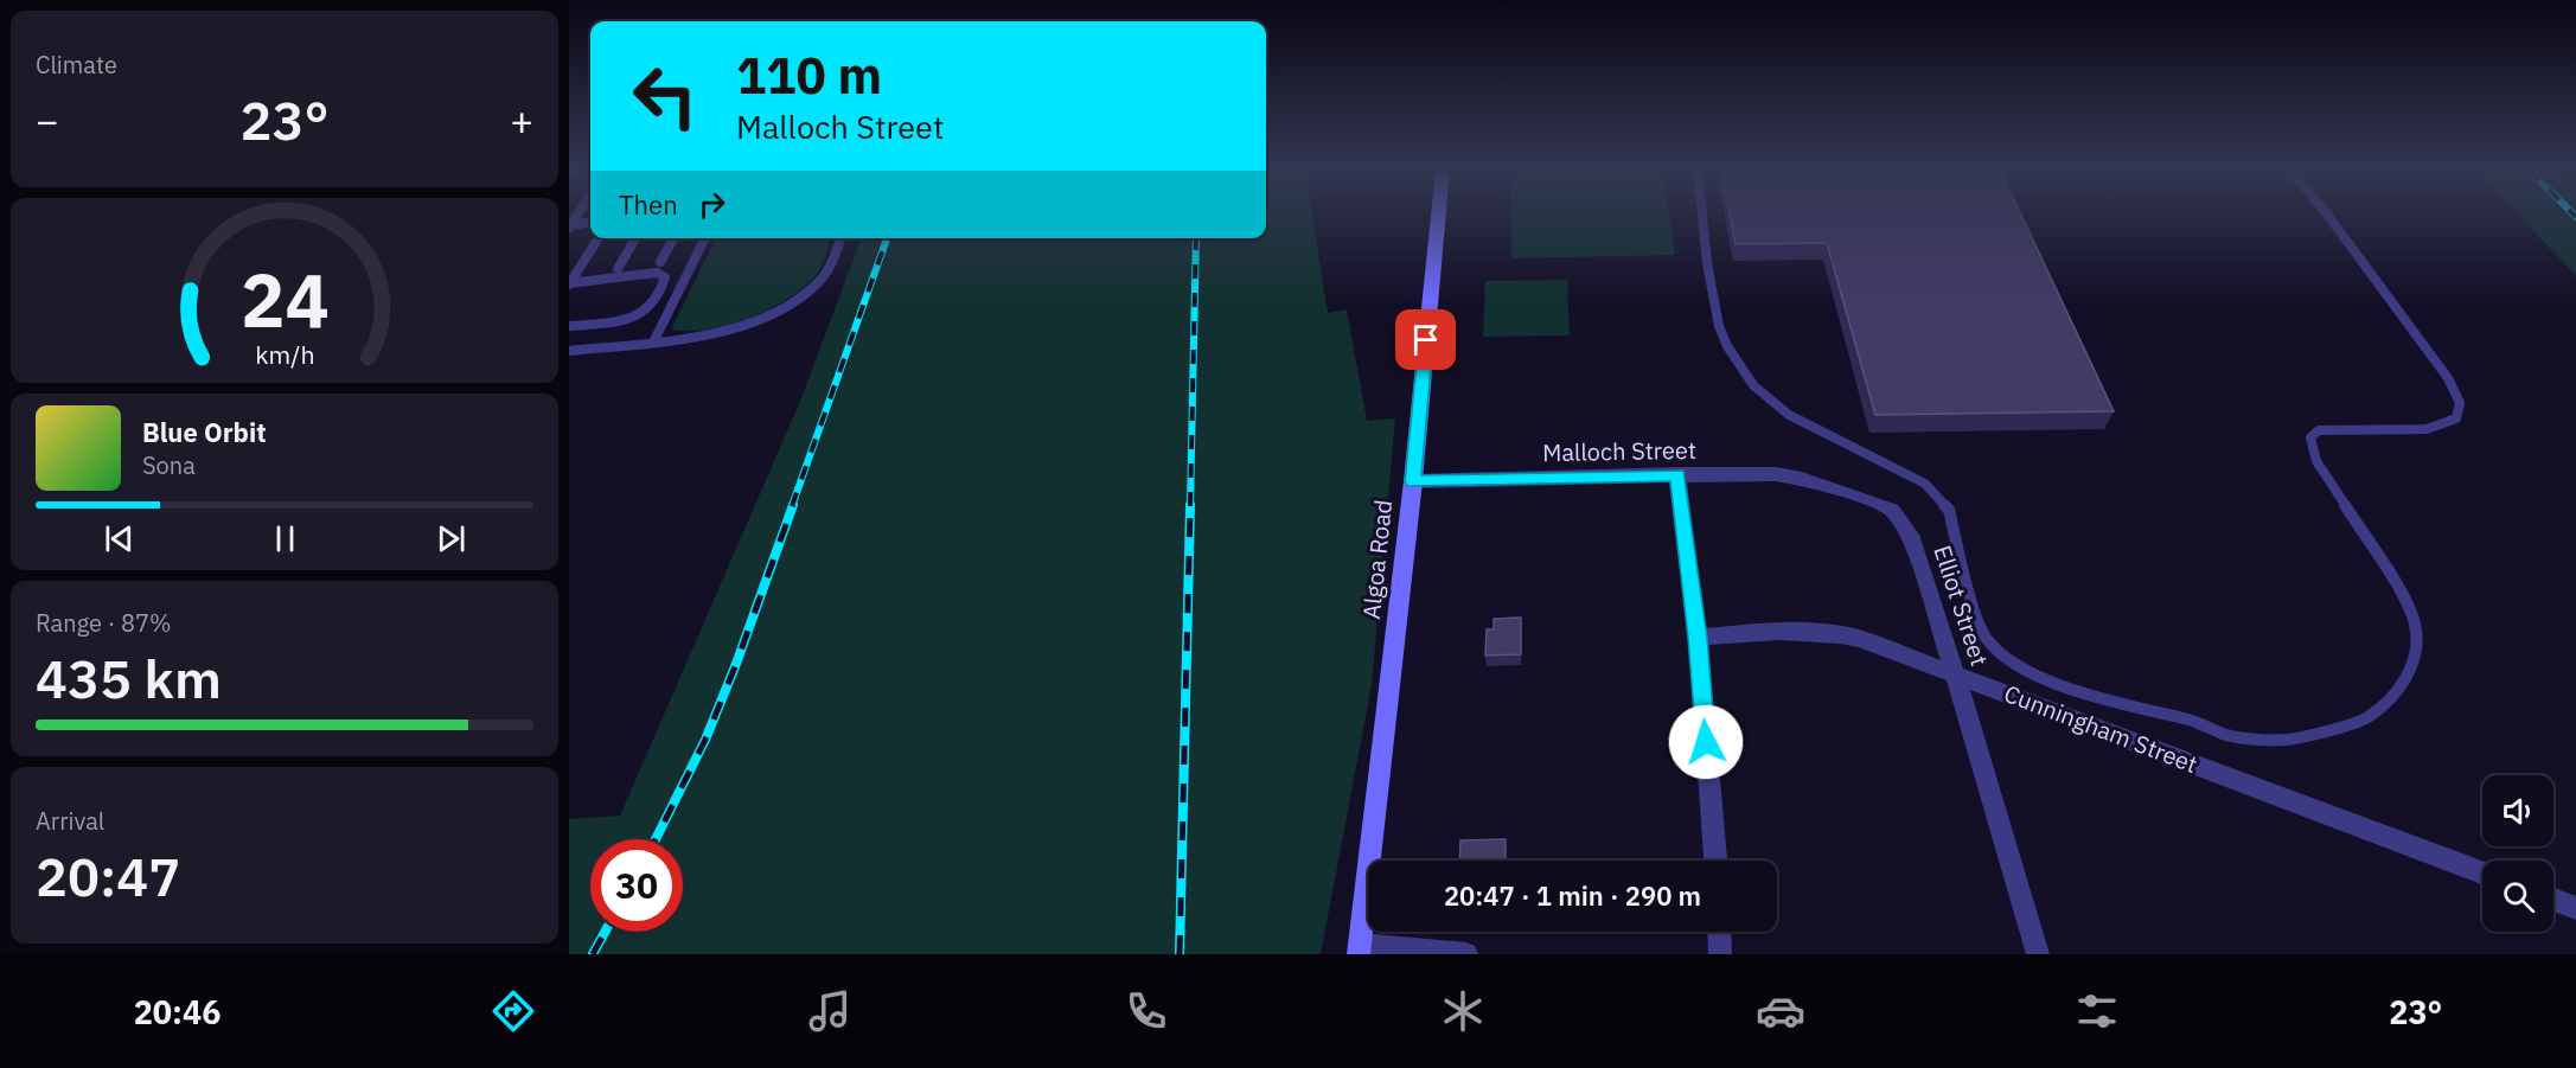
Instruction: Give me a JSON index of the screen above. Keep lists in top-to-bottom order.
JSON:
{
  "streets": {
    "street": [
      "Malloch Street",
      "Algoa Road",
      "Elliot Street",
      "Cunningham Street"
    ]
  },
  "crossings": [
    ["Malloch Street", "Algoa Road"],
    ["Malloch Street", "Elliot Street"],
    ["Elliot Street", "Cunningham Street"]
  ],
  "page": {
    "tile": [
      "Climate",
      ["Range · 87%", "435 km"],
      ["Arrival", "20:47"]
    ],
    "turn": ["110 m", "Malloch Street"],
    "heat": ["−", "23°", "+"],
    "then": "Then",
    "song": ["Blue Orbit", "Sona"],
    "limit": "30",
    "trip": "20:47 · 1 min · 290 m",
    "tabs": ["20:46", "23°"],
    "gauge": ["24", "km/h"]
  }
}
